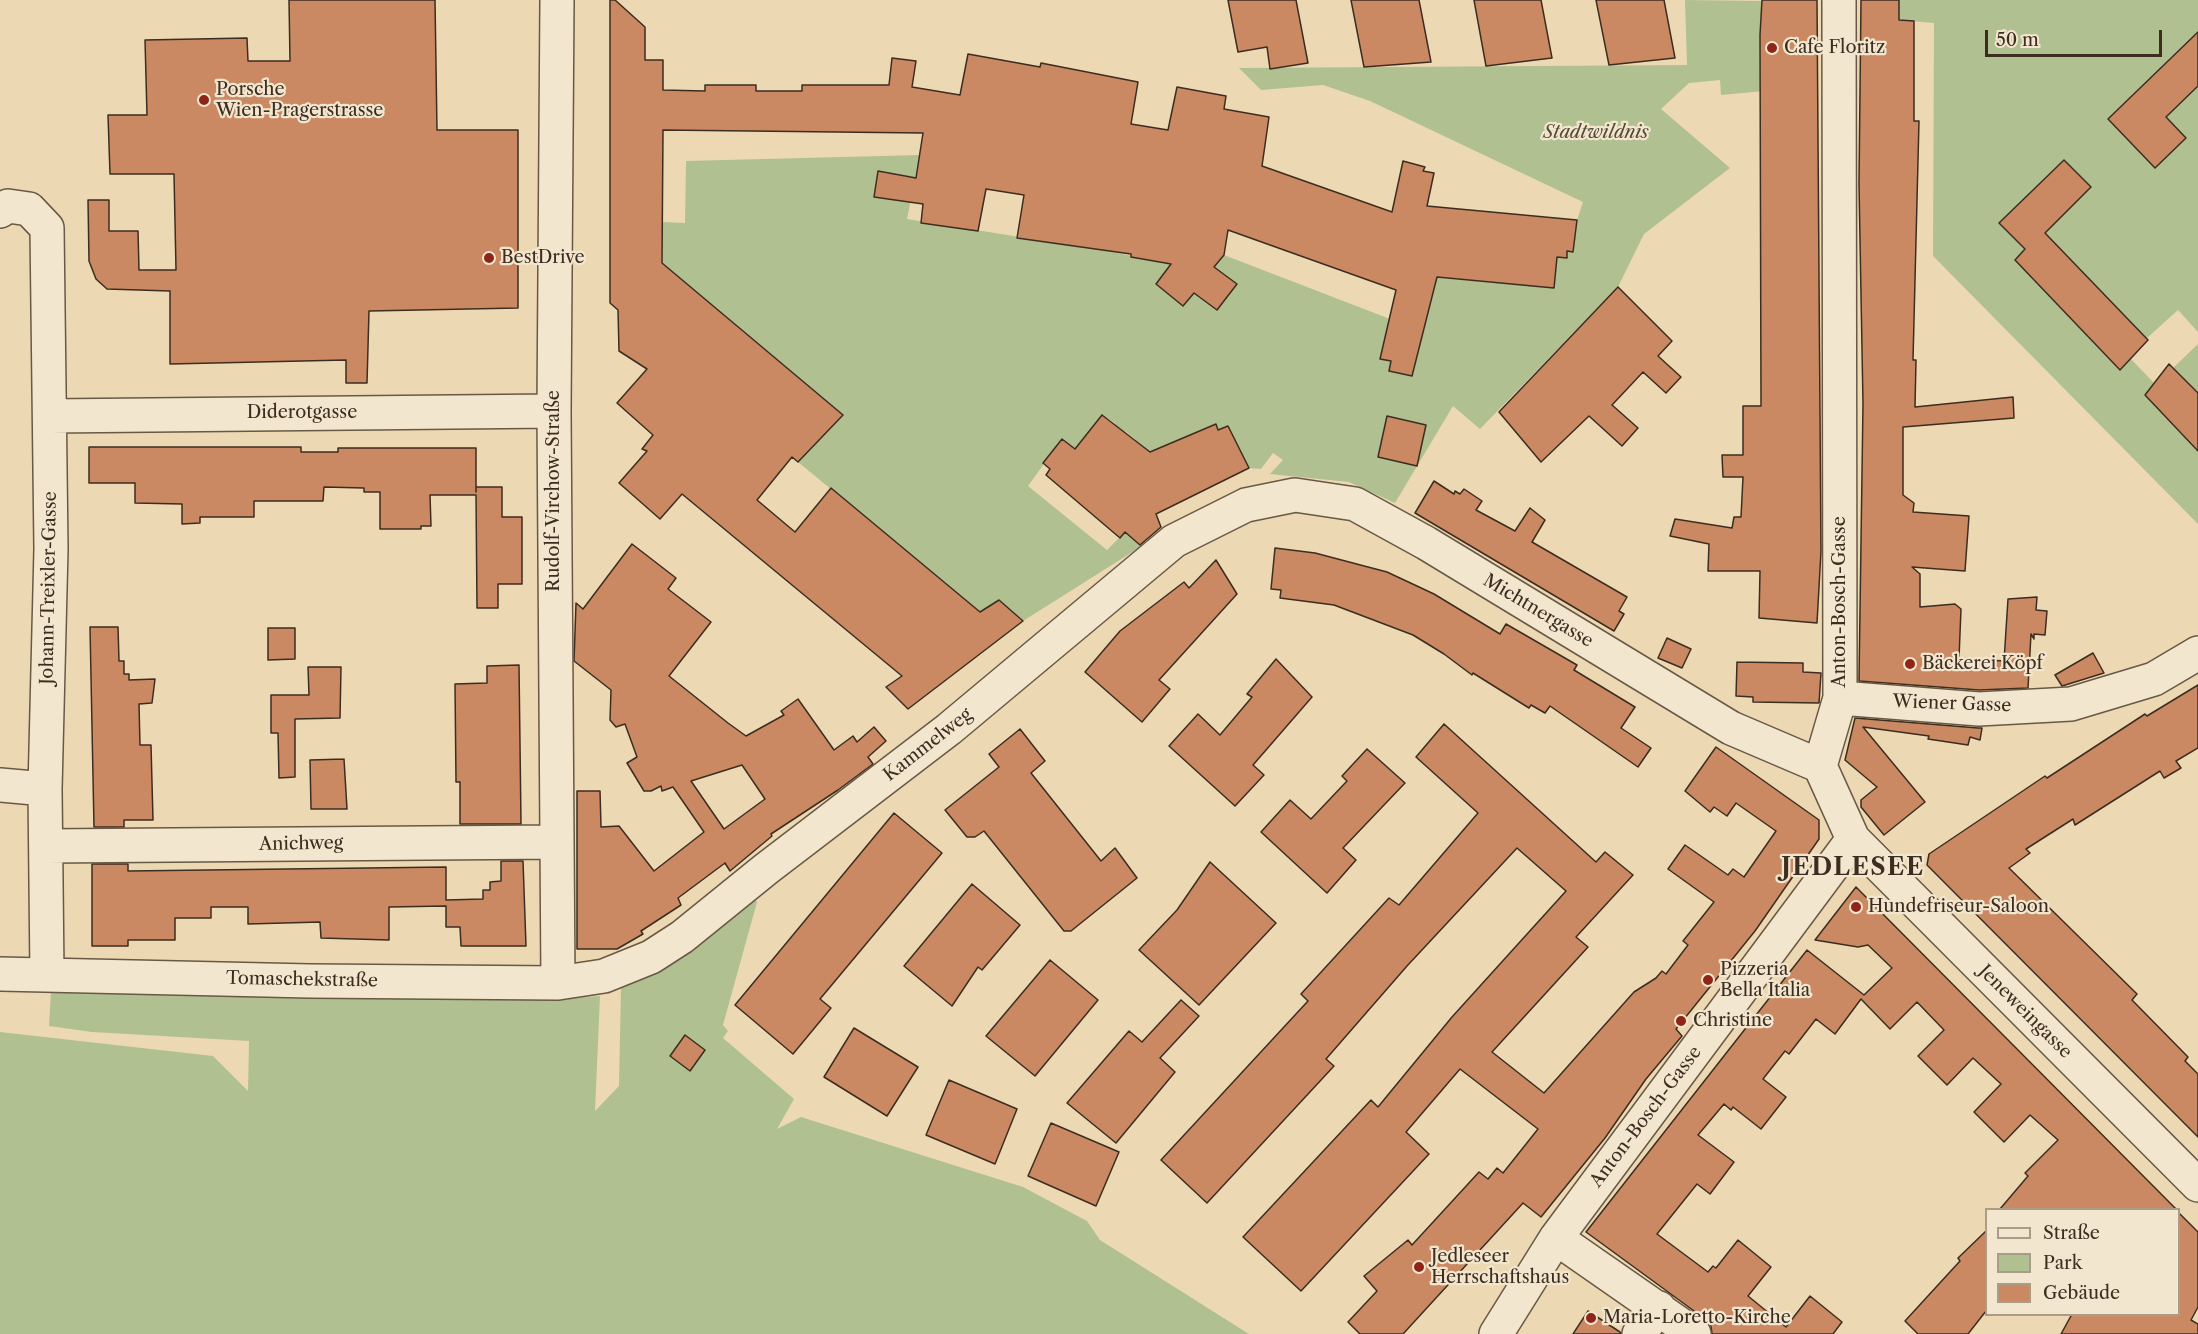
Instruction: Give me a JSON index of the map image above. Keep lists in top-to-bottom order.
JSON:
{
  "streets": {
    "street": [
      "Diderotgasse",
      "Rudolf-Virchow-Straße",
      "Johann-Treixler-Gasse",
      "Anton-Bosch-Gasse",
      "Michtnergasse",
      "Wiener Gasse",
      "Kammelweg",
      "Anichweg",
      "Tomaschekstraße",
      "Jeneweingasse"
    ]
  },
  "crossings": [
    ["Diderotgasse", "Rudolf-Virchow-Straße"],
    ["Diderotgasse", "Johann-Treixler-Gasse"],
    ["Rudolf-Virchow-Straße", "Anichweg"],
    ["Rudolf-Virchow-Straße", "Tomaschekstraße"],
    ["Johann-Treixler-Gasse", "Anichweg"],
    ["Johann-Treixler-Gasse", "Tomaschekstraße"],
    ["Anton-Bosch-Gasse", "Michtnergasse"],
    ["Anton-Bosch-Gasse", "Wiener Gasse"],
    ["Anton-Bosch-Gasse", "Jeneweingasse"],
    ["Michtnergasse", "Kammelweg"],
    ["Kammelweg", "Tomaschekstraße"]
  ],
  "districts": ["JEDLESEE"],
  "parks": ["Stadtwildnis"],
  "places": [
    "Cafe Floritz",
    "Porsche Wien-Pragerstrasse",
    "BestDrive",
    "Bäckerei Köpf",
    "Hundefriseur-Saloon",
    "Pizzeria Bella Italia",
    "Christine",
    "Jedleseer Herrschaftshaus",
    "Maria-Loretto-Kirche"
  ],
  "legend": ["Straße", "Park", "Gebäude"],
  "scale_bar": "50 m"
}
